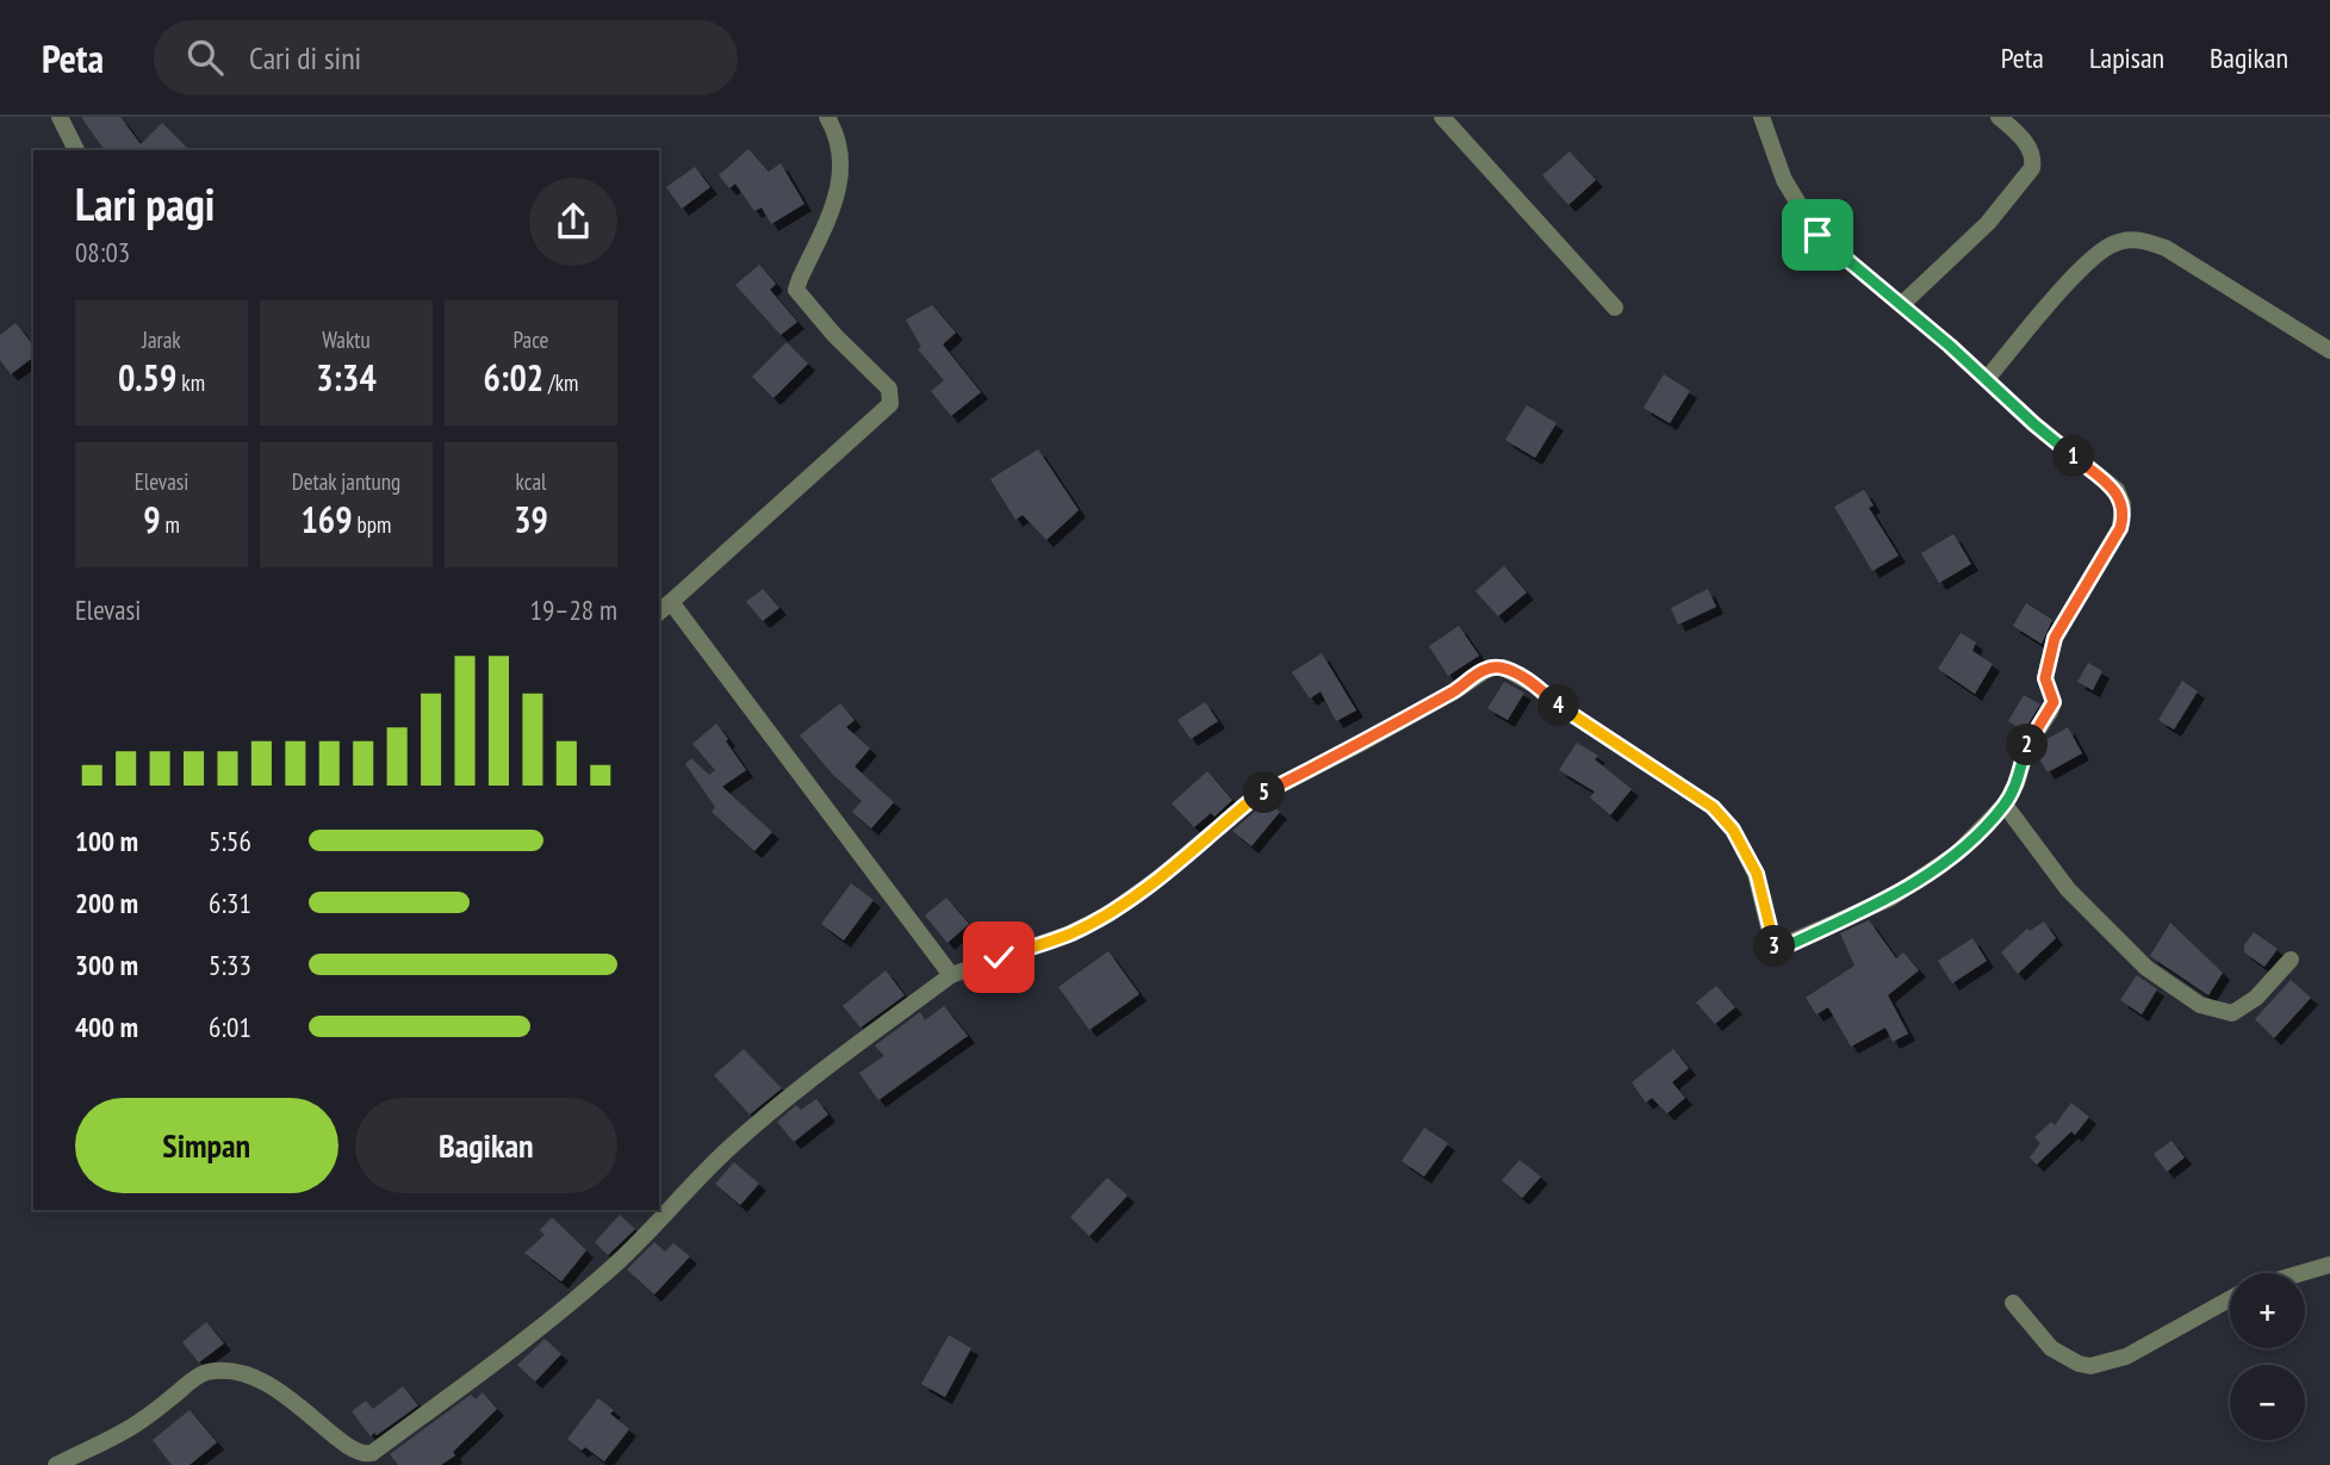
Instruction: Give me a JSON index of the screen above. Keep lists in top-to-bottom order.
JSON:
{
  "page": {
    "header": "Peta",
    "search": "Cari di sini",
    "nav": ["Peta", "Lapisan", "Bagikan"],
    "heading": ["Lari pagi", "08:03"],
    "stats": [
      ["Jarak", "0.59 km"],
      ["Waktu", "3:34"],
      ["Pace", "6:02 /km"],
      ["Elevasi", "9 m"],
      ["Detak jantung", "169 bpm"],
      ["kcal", "39"]
    ],
    "pins": [
      "1",
      "4",
      "2",
      "5",
      "3"
    ],
    "chart": ["Elevasi", "19–28 m"],
    "list": [
      {
        "name": "100 m",
        "note": "5:56"
      },
      {
        "name": "200 m",
        "note": "6:31"
      },
      {
        "name": "300 m",
        "note": "5:33"
      },
      {
        "name": "400 m",
        "note": "6:01"
      }
    ],
    "buttons": ["Simpan", "Bagikan"],
    "map_buttons": ["+", "−"]
  }
}
